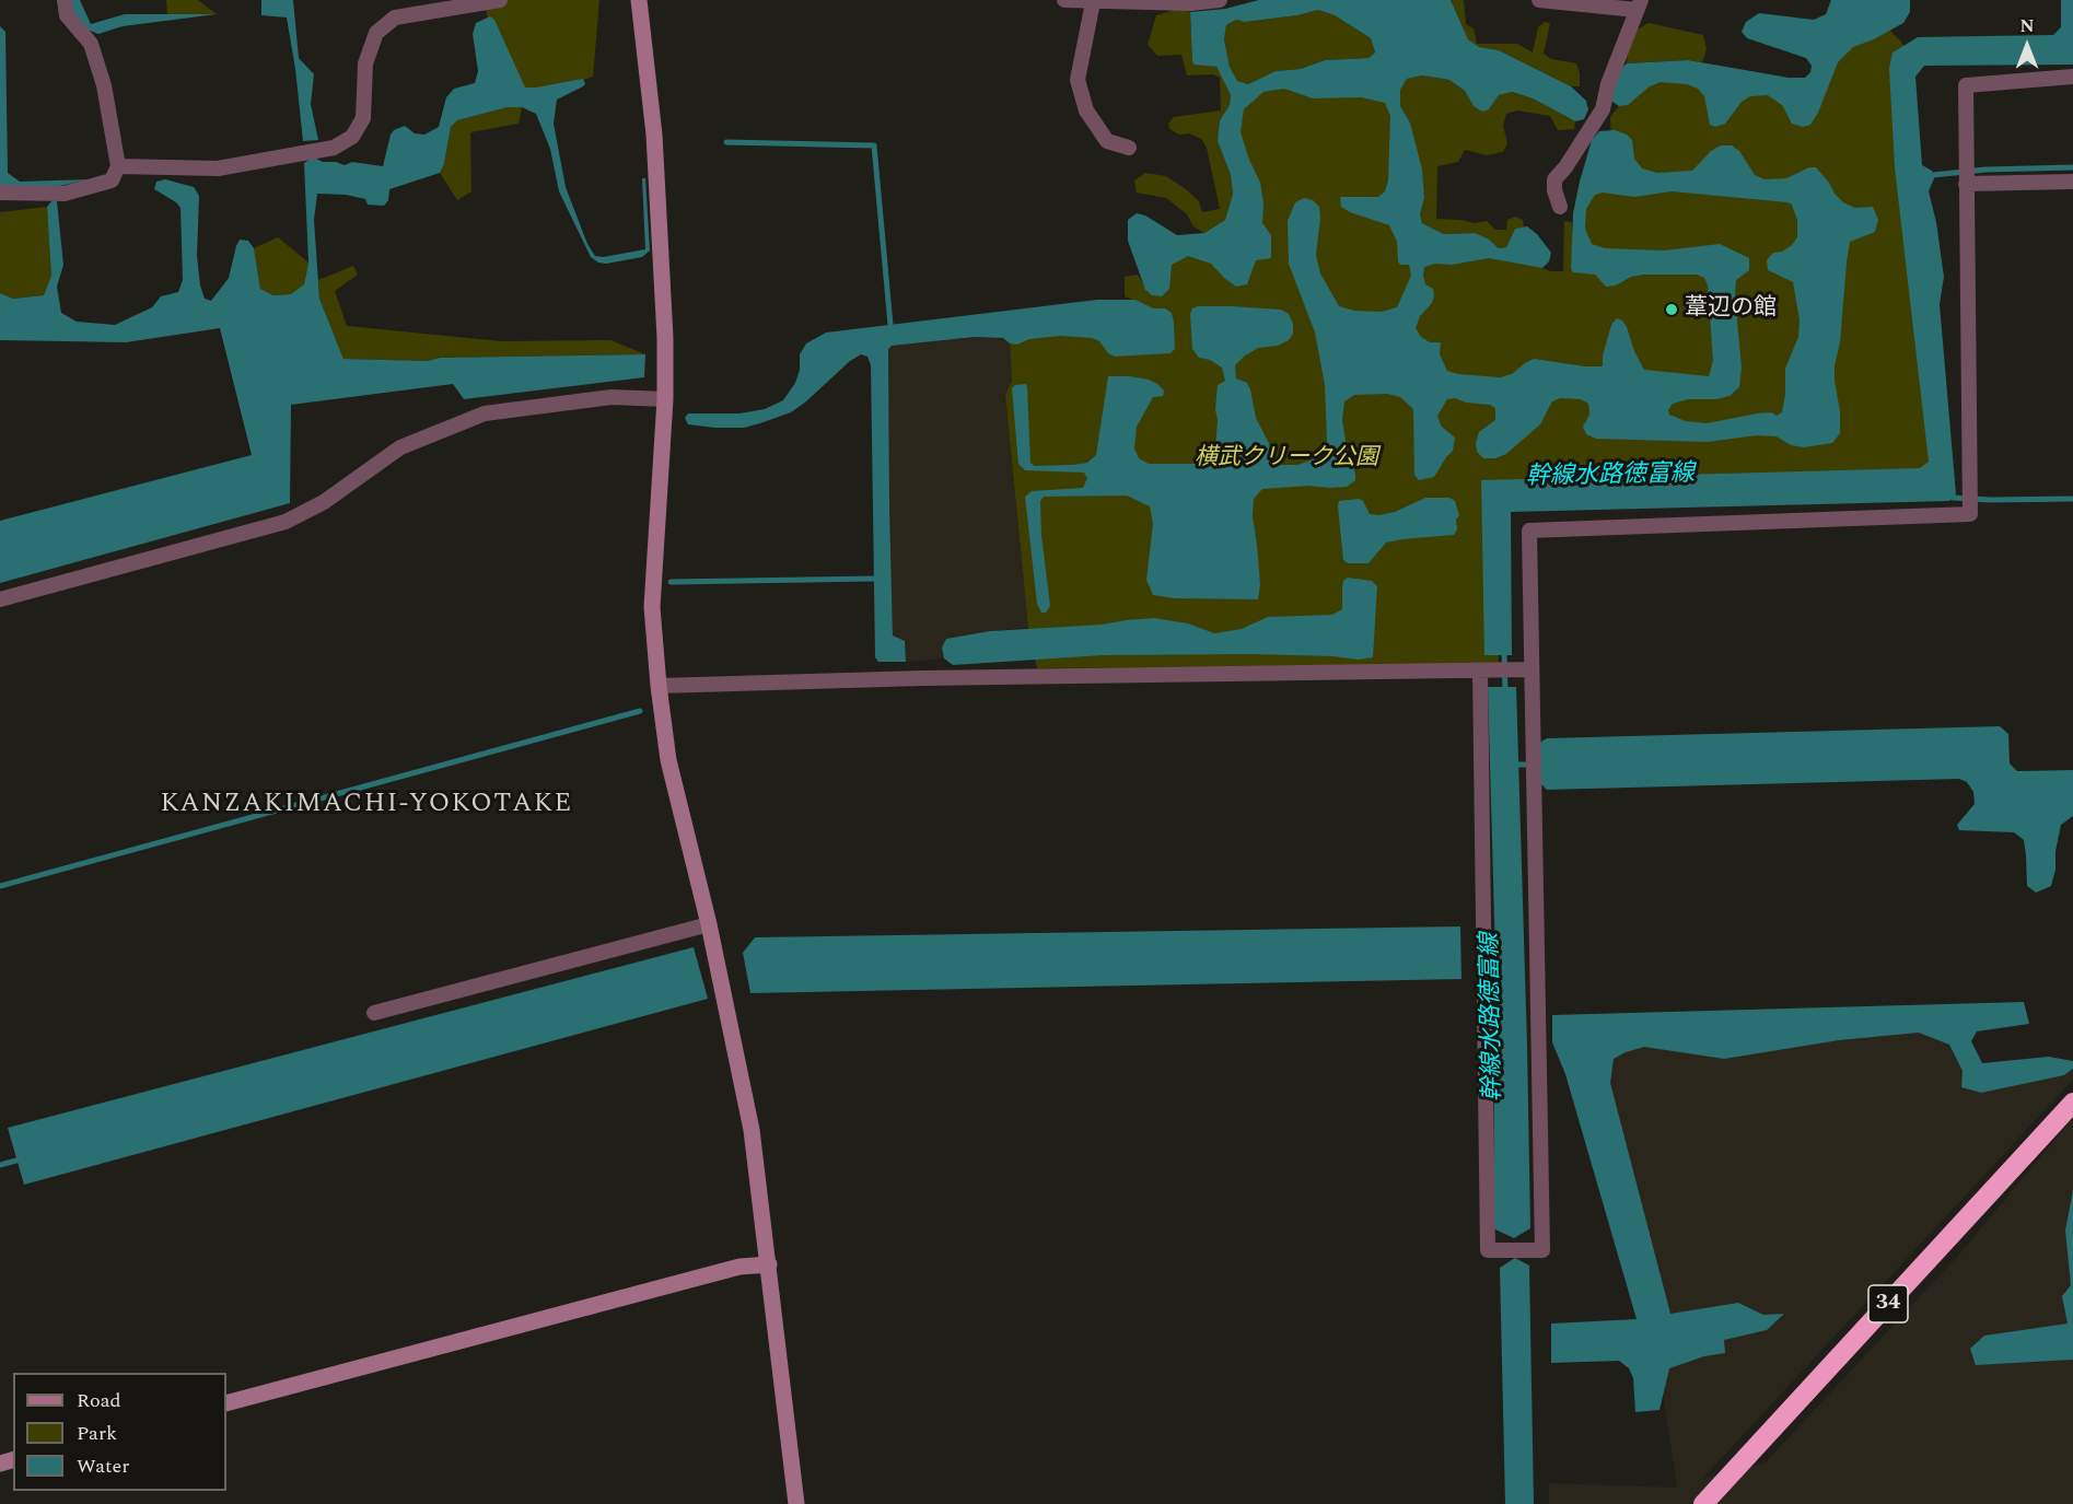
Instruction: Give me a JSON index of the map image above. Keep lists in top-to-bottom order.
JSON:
{
  "streets": {
    "highway": ["34"]
  },
  "districts": ["KANZAKIMACHI-YOKOTAKE"],
  "water": ["幹線水路徳富線"],
  "parks": ["横武クリーク公園"],
  "places": ["葦辺の館"],
  "legend": ["Road", "Park", "Water"],
  "north": "top"
}
